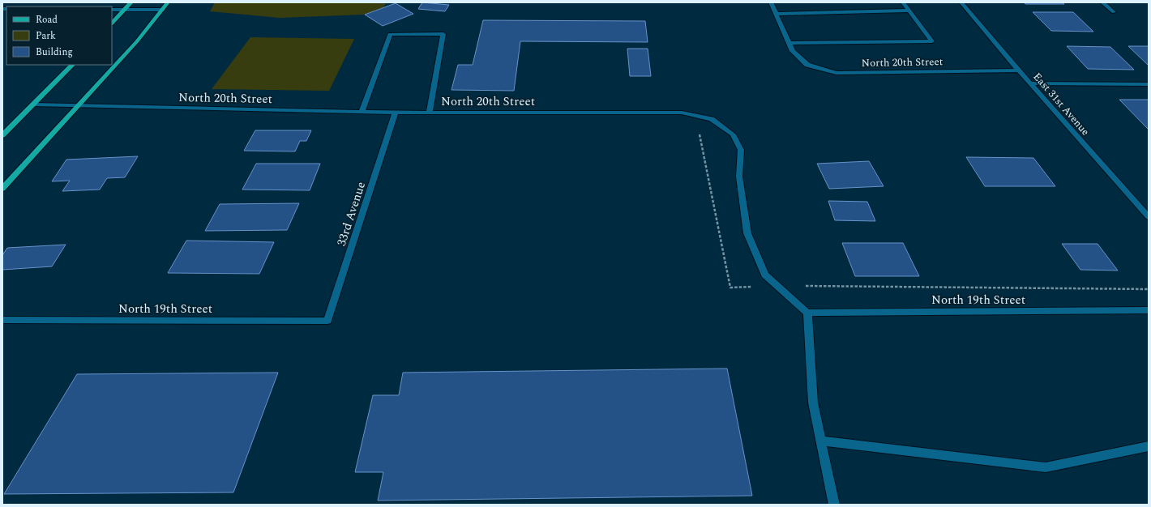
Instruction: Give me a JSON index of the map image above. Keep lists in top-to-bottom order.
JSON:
{
  "streets": {
    "street": [
      "North 20th Street",
      "East 31st Avenue",
      "33rd Avenue",
      "North 19th Street"
    ]
  },
  "crossings": [
    ["North 20th Street", "East 31st Avenue"],
    ["North 20th Street", "33rd Avenue"],
    ["North 20th Street", "North 19th Street"],
    ["33rd Avenue", "North 19th Street"]
  ],
  "legend": ["Road", "Park", "Building"]
}
